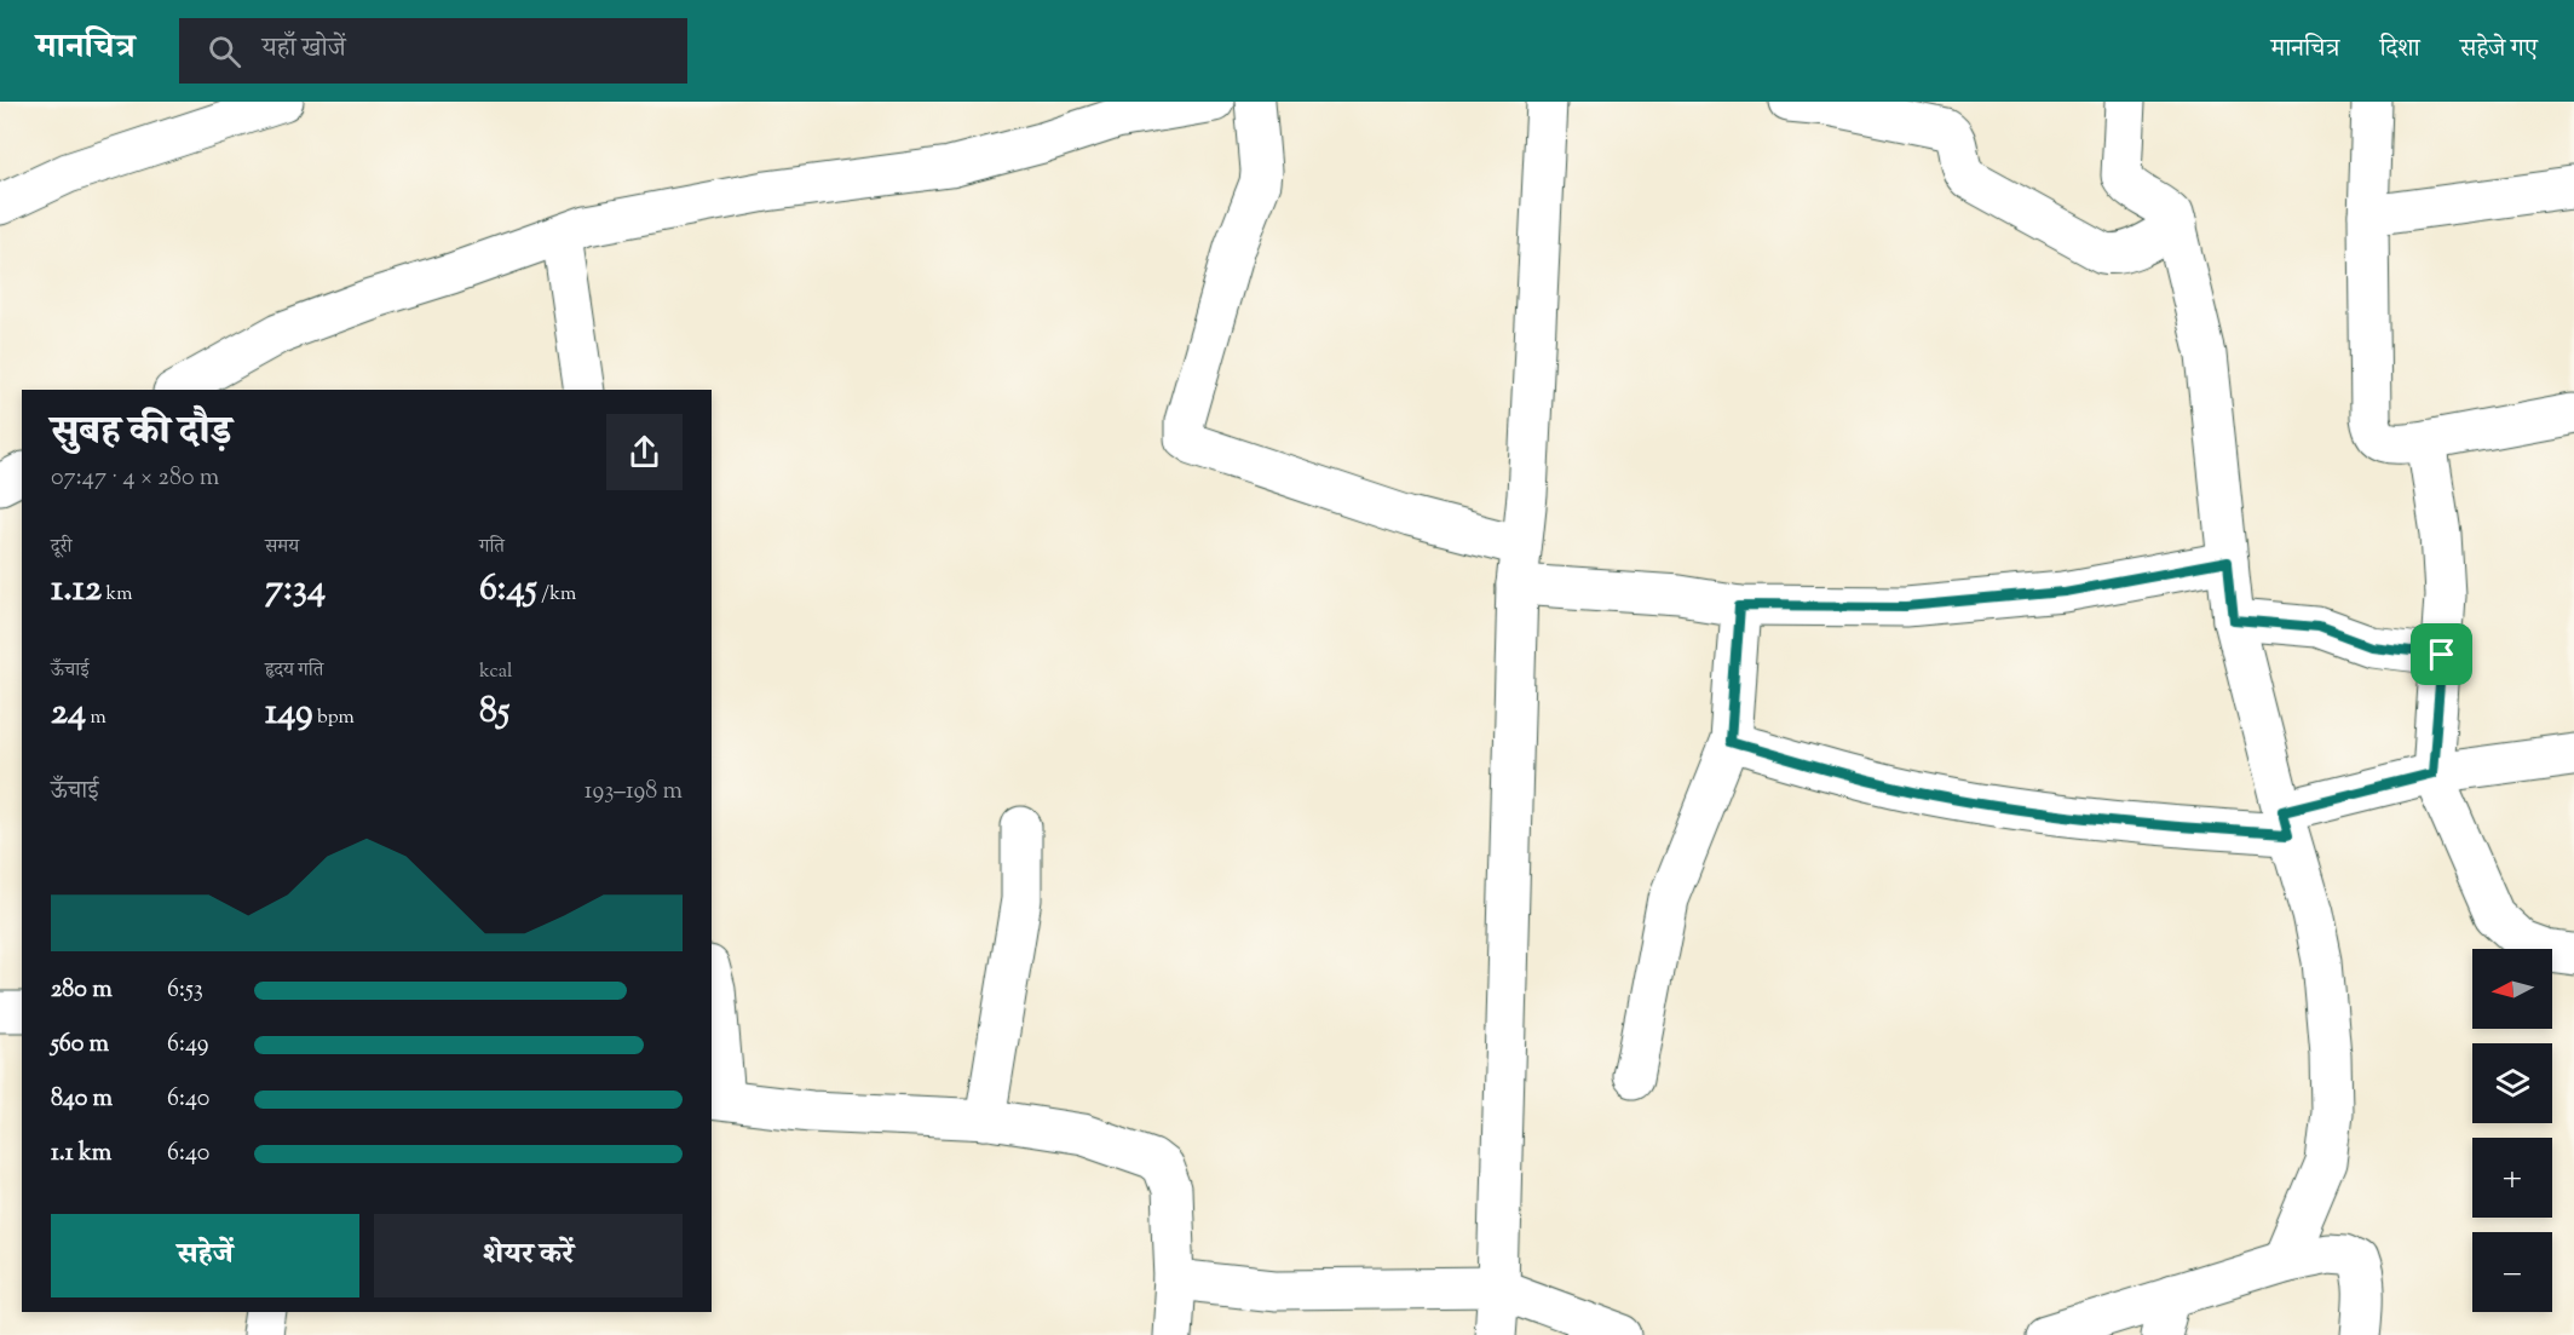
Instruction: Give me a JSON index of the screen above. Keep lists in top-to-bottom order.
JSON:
{
  "north": "left",
  "page": {
    "header": "मानचित्र",
    "search": "यहाँ खोजें",
    "nav": ["मानचित्र", "दिशा", "सहेजे गए"],
    "heading": ["सुबह की दौड़", "07:47 · 4 × 280 m"],
    "stats": [
      ["दूरी", "1.12 km"],
      ["समय", "7:34"],
      ["गति", "6:45 /km"],
      ["ऊँचाई", "24 m"],
      ["हृदय गति", "149 bpm"],
      ["kcal", "85"]
    ],
    "chart": ["ऊँचाई", "193–198 m"],
    "map_buttons": ["+", "−"],
    "list": [
      {
        "name": "280 m",
        "note": "6:53"
      },
      {
        "name": "560 m",
        "note": "6:49"
      },
      {
        "name": "840 m",
        "note": "6:40"
      },
      {
        "name": "1.1 km",
        "note": "6:40"
      }
    ],
    "buttons": ["सहेजें", "शेयर करें"]
  }
}
